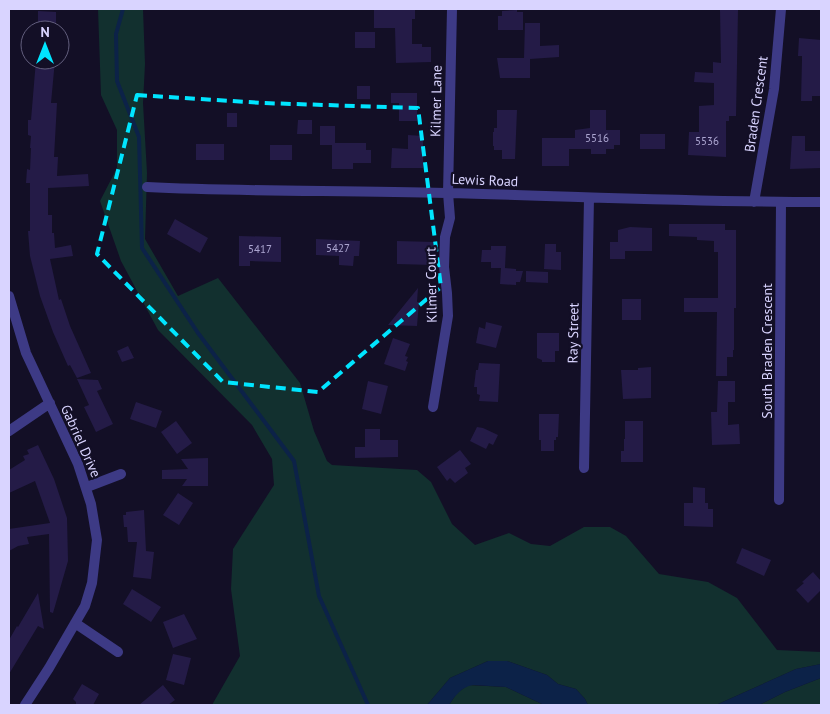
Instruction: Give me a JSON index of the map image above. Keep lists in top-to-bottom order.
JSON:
{
  "streets": {
    "street": [
      "Kilmer Lane",
      "Braden Crescent",
      "Lewis Road",
      "Kilmer Court",
      "Ray Street",
      "South Braden Crescent",
      "Gabriel Drive"
    ]
  },
  "crossings": [
    ["Kilmer Lane", "Lewis Road"],
    ["Kilmer Lane", "Kilmer Court"],
    ["Braden Crescent", "Lewis Road"],
    ["Lewis Road", "Kilmer Court"],
    ["Lewis Road", "Ray Street"],
    ["Lewis Road", "South Braden Crescent"]
  ],
  "house_numbers": [
    "5516",
    "5536",
    "5427",
    "5417"
  ],
  "north": "top"
}
